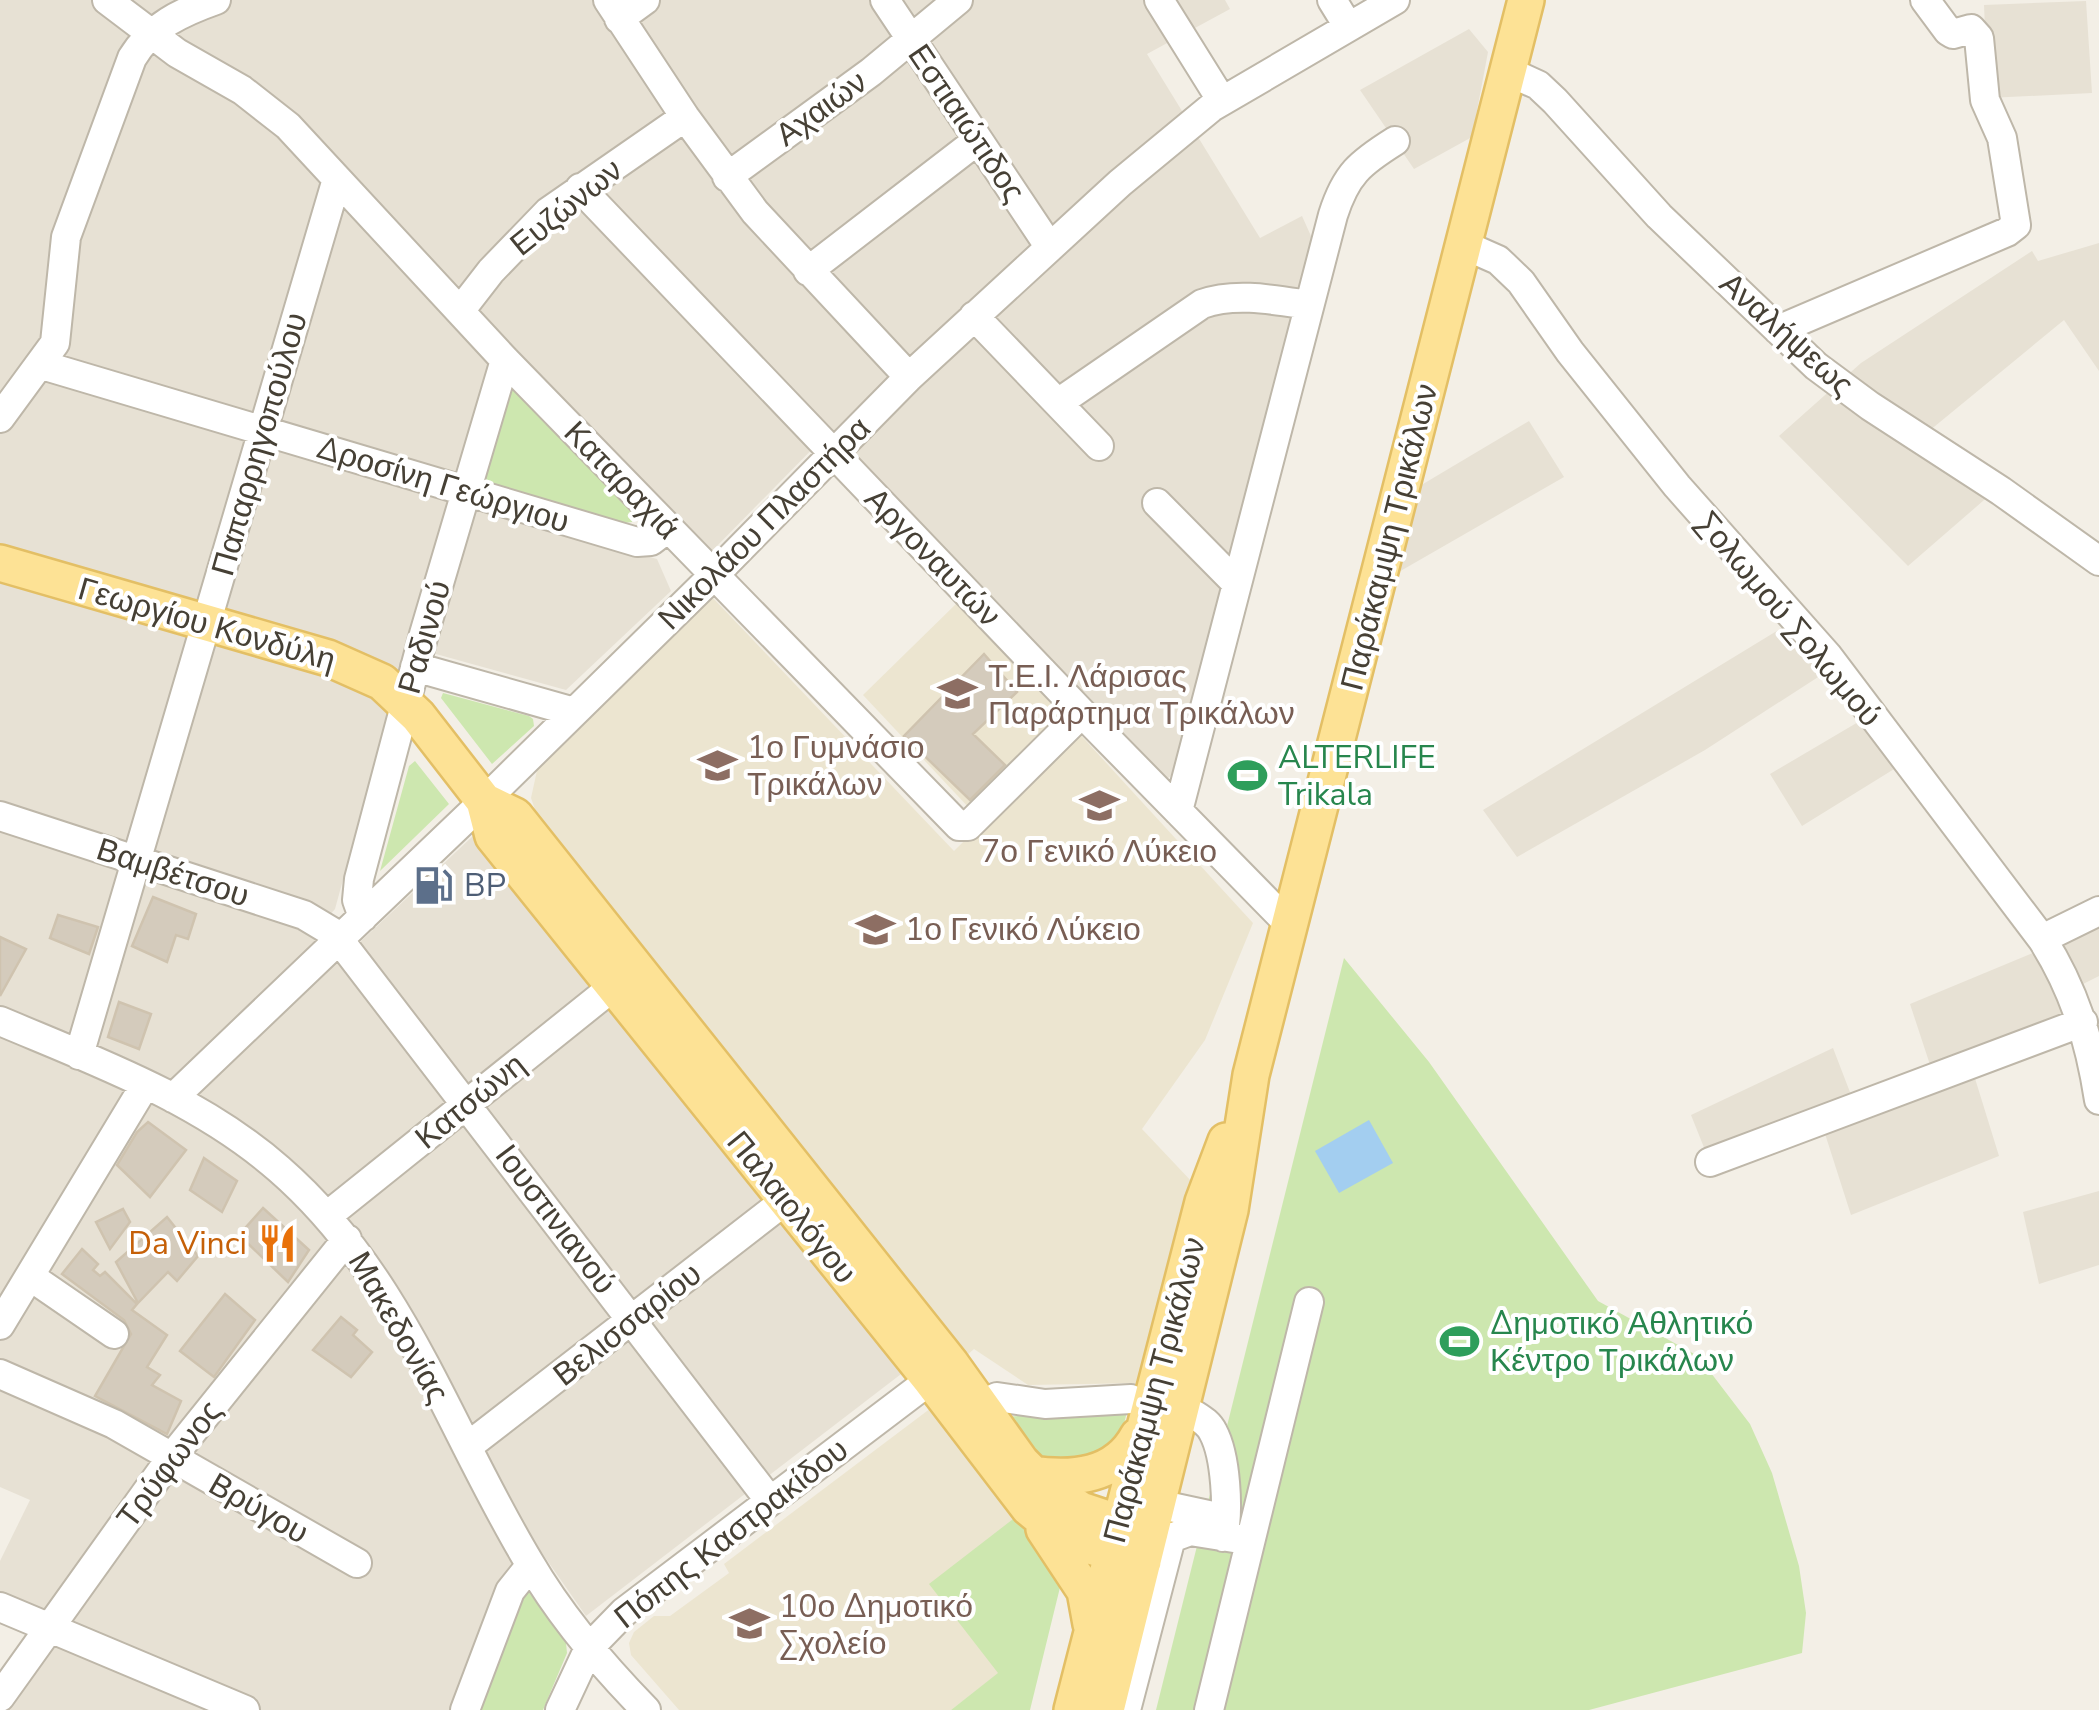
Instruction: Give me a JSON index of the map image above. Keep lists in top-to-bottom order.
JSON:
{
  "streets": {
    "main road": ["Παράκαμψη Τρικάλων", "Γεωργίου Κονδύλη", "Παλαιολόγου"],
    "street": [
      "Αχαιών",
      "Εστιαιώτιδος",
      "Ευζώνων",
      "Αναλήψεως",
      "Παπαρρηγοπούλου",
      "Καταραχιά",
      "Δροσίνη Γεώργιου",
      "Νικολάου Πλαστήρα",
      "Αργοναυτών",
      "Σολωμού Σολωμού",
      "Ραδινού",
      "Βαμβέτσου",
      "Κατσώνη",
      "Ιουστινιανού",
      "Βελισσαρίου",
      "Μακεδονίας",
      "Τρύφωνος",
      "Βρύγου",
      "Πόπης Καστρακίδου"
    ]
  },
  "crossings": [
    ["Αχαιών", "Εστιαιώτιδος"],
    ["Εστιαιώτιδος", "Νικολάου Πλαστήρα"],
    ["Ευζώνων", "Καταραχιά"],
    ["Ευζώνων", "Αργοναυτών"],
    ["Αναλήψεως", "Παράκαμψη Τρικάλων"],
    ["Παπαρρηγοπούλου", "Καταραχιά"],
    ["Παπαρρηγοπούλου", "Δροσίνη Γεώργιου"],
    ["Παπαρρηγοπούλου", "Γεωργίου Κονδύλη"],
    ["Παπαρρηγοπούλου", "Βαμβέτσου"],
    ["Παπαρρηγοπούλου", "Μακεδονίας"],
    ["Καταραχιά", "Δροσίνη Γεώργιου"],
    ["Καταραχιά", "Νικολάου Πλαστήρα"],
    ["Καταραχιά", "Αργοναυτών"],
    ["Καταραχιά", "Ραδινού"],
    ["Δροσίνη Γεώργιου", "Ραδινού"],
    ["Νικολάου Πλαστήρα", "Αργοναυτών"],
    ["Νικολάου Πλαστήρα", "Ραδινού"],
    ["Νικολάου Πλαστήρα", "Βαμβέτσου"],
    ["Νικολάου Πλαστήρα", "Παλαιολόγου"],
    ["Νικολάου Πλαστήρα", "Ιουστινιανού"],
    ["Νικολάου Πλαστήρα", "Μακεδονίας"],
    ["Παράκαμψη Τρικάλων", "Αργοναυτών"],
    ["Παράκαμψη Τρικάλων", "Σολωμού Σολωμού"],
    ["Παράκαμψη Τρικάλων", "Παλαιολόγου"],
    ["Γεωργίου Κονδύλη", "Ραδινού"],
    ["Γεωργίου Κονδύλη", "Παλαιολόγου"],
    ["Ραδινού", "Παλαιολόγου"],
    ["Βαμβέτσου", "Ιουστινιανού"],
    ["Κατσώνη", "Παλαιολόγου"],
    ["Κατσώνη", "Ιουστινιανού"],
    ["Κατσώνη", "Μακεδονίας"],
    ["Παλαιολόγου", "Βελισσαρίου"],
    ["Παλαιολόγου", "Πόπης Καστρακίδου"],
    ["Ιουστινιανού", "Βελισσαρίου"],
    ["Ιουστινιανού", "Πόπης Καστρακίδου"],
    ["Βελισσαρίου", "Μακεδονίας"],
    ["Μακεδονίας", "Τρύφωνος"],
    ["Μακεδονίας", "Πόπης Καστρακίδου"],
    ["Τρύφωνος", "Βρύγου"]
  ],
  "places": {
    "school or university": [
      "Τ.Ε.Ι. Λάρισας Παράρτημα Τρικάλων",
      "1ο Γυμνάσιο Τρικάλων",
      "7ο Γενικό Λύκειο",
      "1ο Γενικό Λύκειο",
      "10ο Δημοτικό Σχολείο"
    ],
    "sports": ["ALTERLIFE Trikala", "Δημοτικό Αθλητικό Κέντρο Τρικάλων"],
    "fuel station": ["BP"],
    "restaurant": ["Da Vinci"]
  }
}
